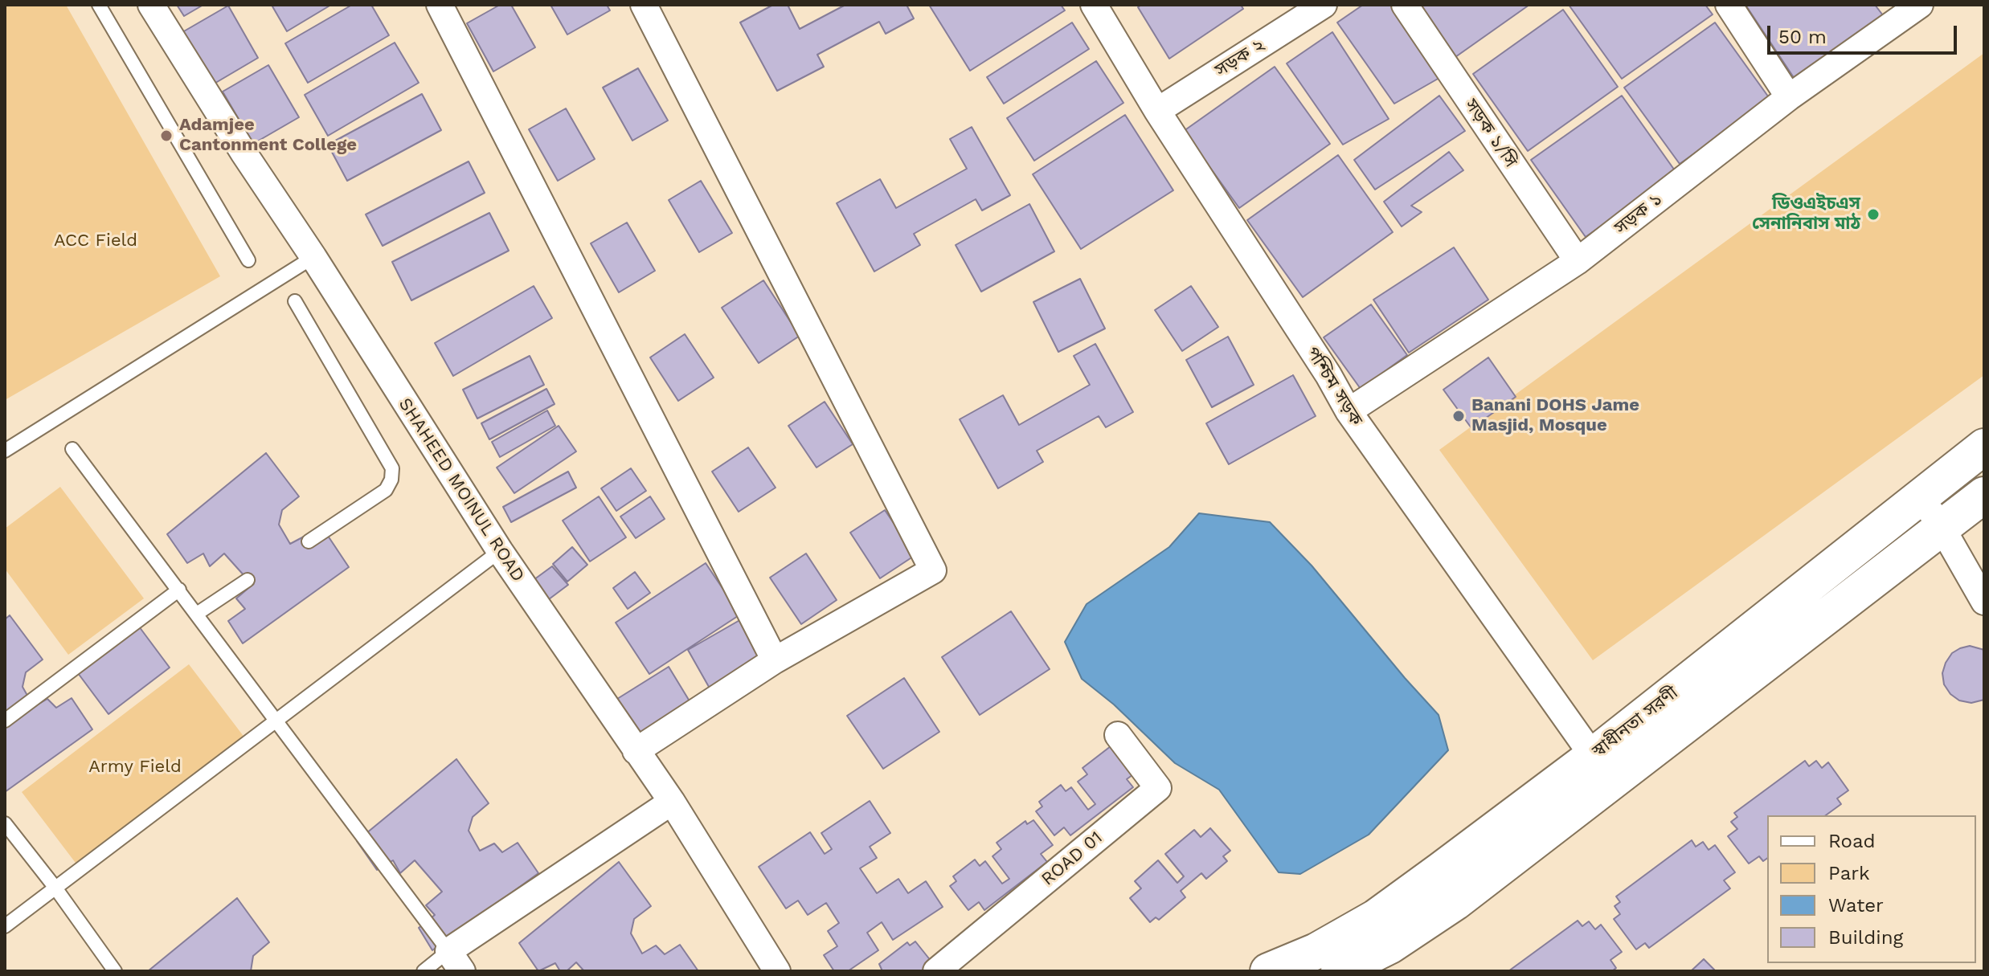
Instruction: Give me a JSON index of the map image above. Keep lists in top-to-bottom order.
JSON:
{
  "streets": {
    "main road": ["স্বাধীনতা সরণী"],
    "street": [
      "সড়ক ২",
      "সড়ক ১/সি",
      "সড়ক ১",
      "পশ্চিম সড়ক",
      "SHAHEED MOINUL ROAD",
      "ROAD 01"
    ]
  },
  "crossings": [
    ["সড়ক ২", "পশ্চিম সড়ক"],
    ["সড়ক ১/সি", "সড়ক ১"],
    ["সড়ক ১", "পশ্চিম সড়ক"],
    ["পশ্চিম সড়ক", "স্বাধীনতা সরণী"]
  ],
  "parks": ["ACC Field", "Army Field"],
  "places": ["Adamjee Cantonment College", "ডিওএইচএস সেনানিবাস মাঠ", "Banani DOHS Jame Masjid, Mosque"],
  "legend": [
    "Road",
    "Park",
    "Water",
    "Building"
  ],
  "scale_bar": "50 m"
}
